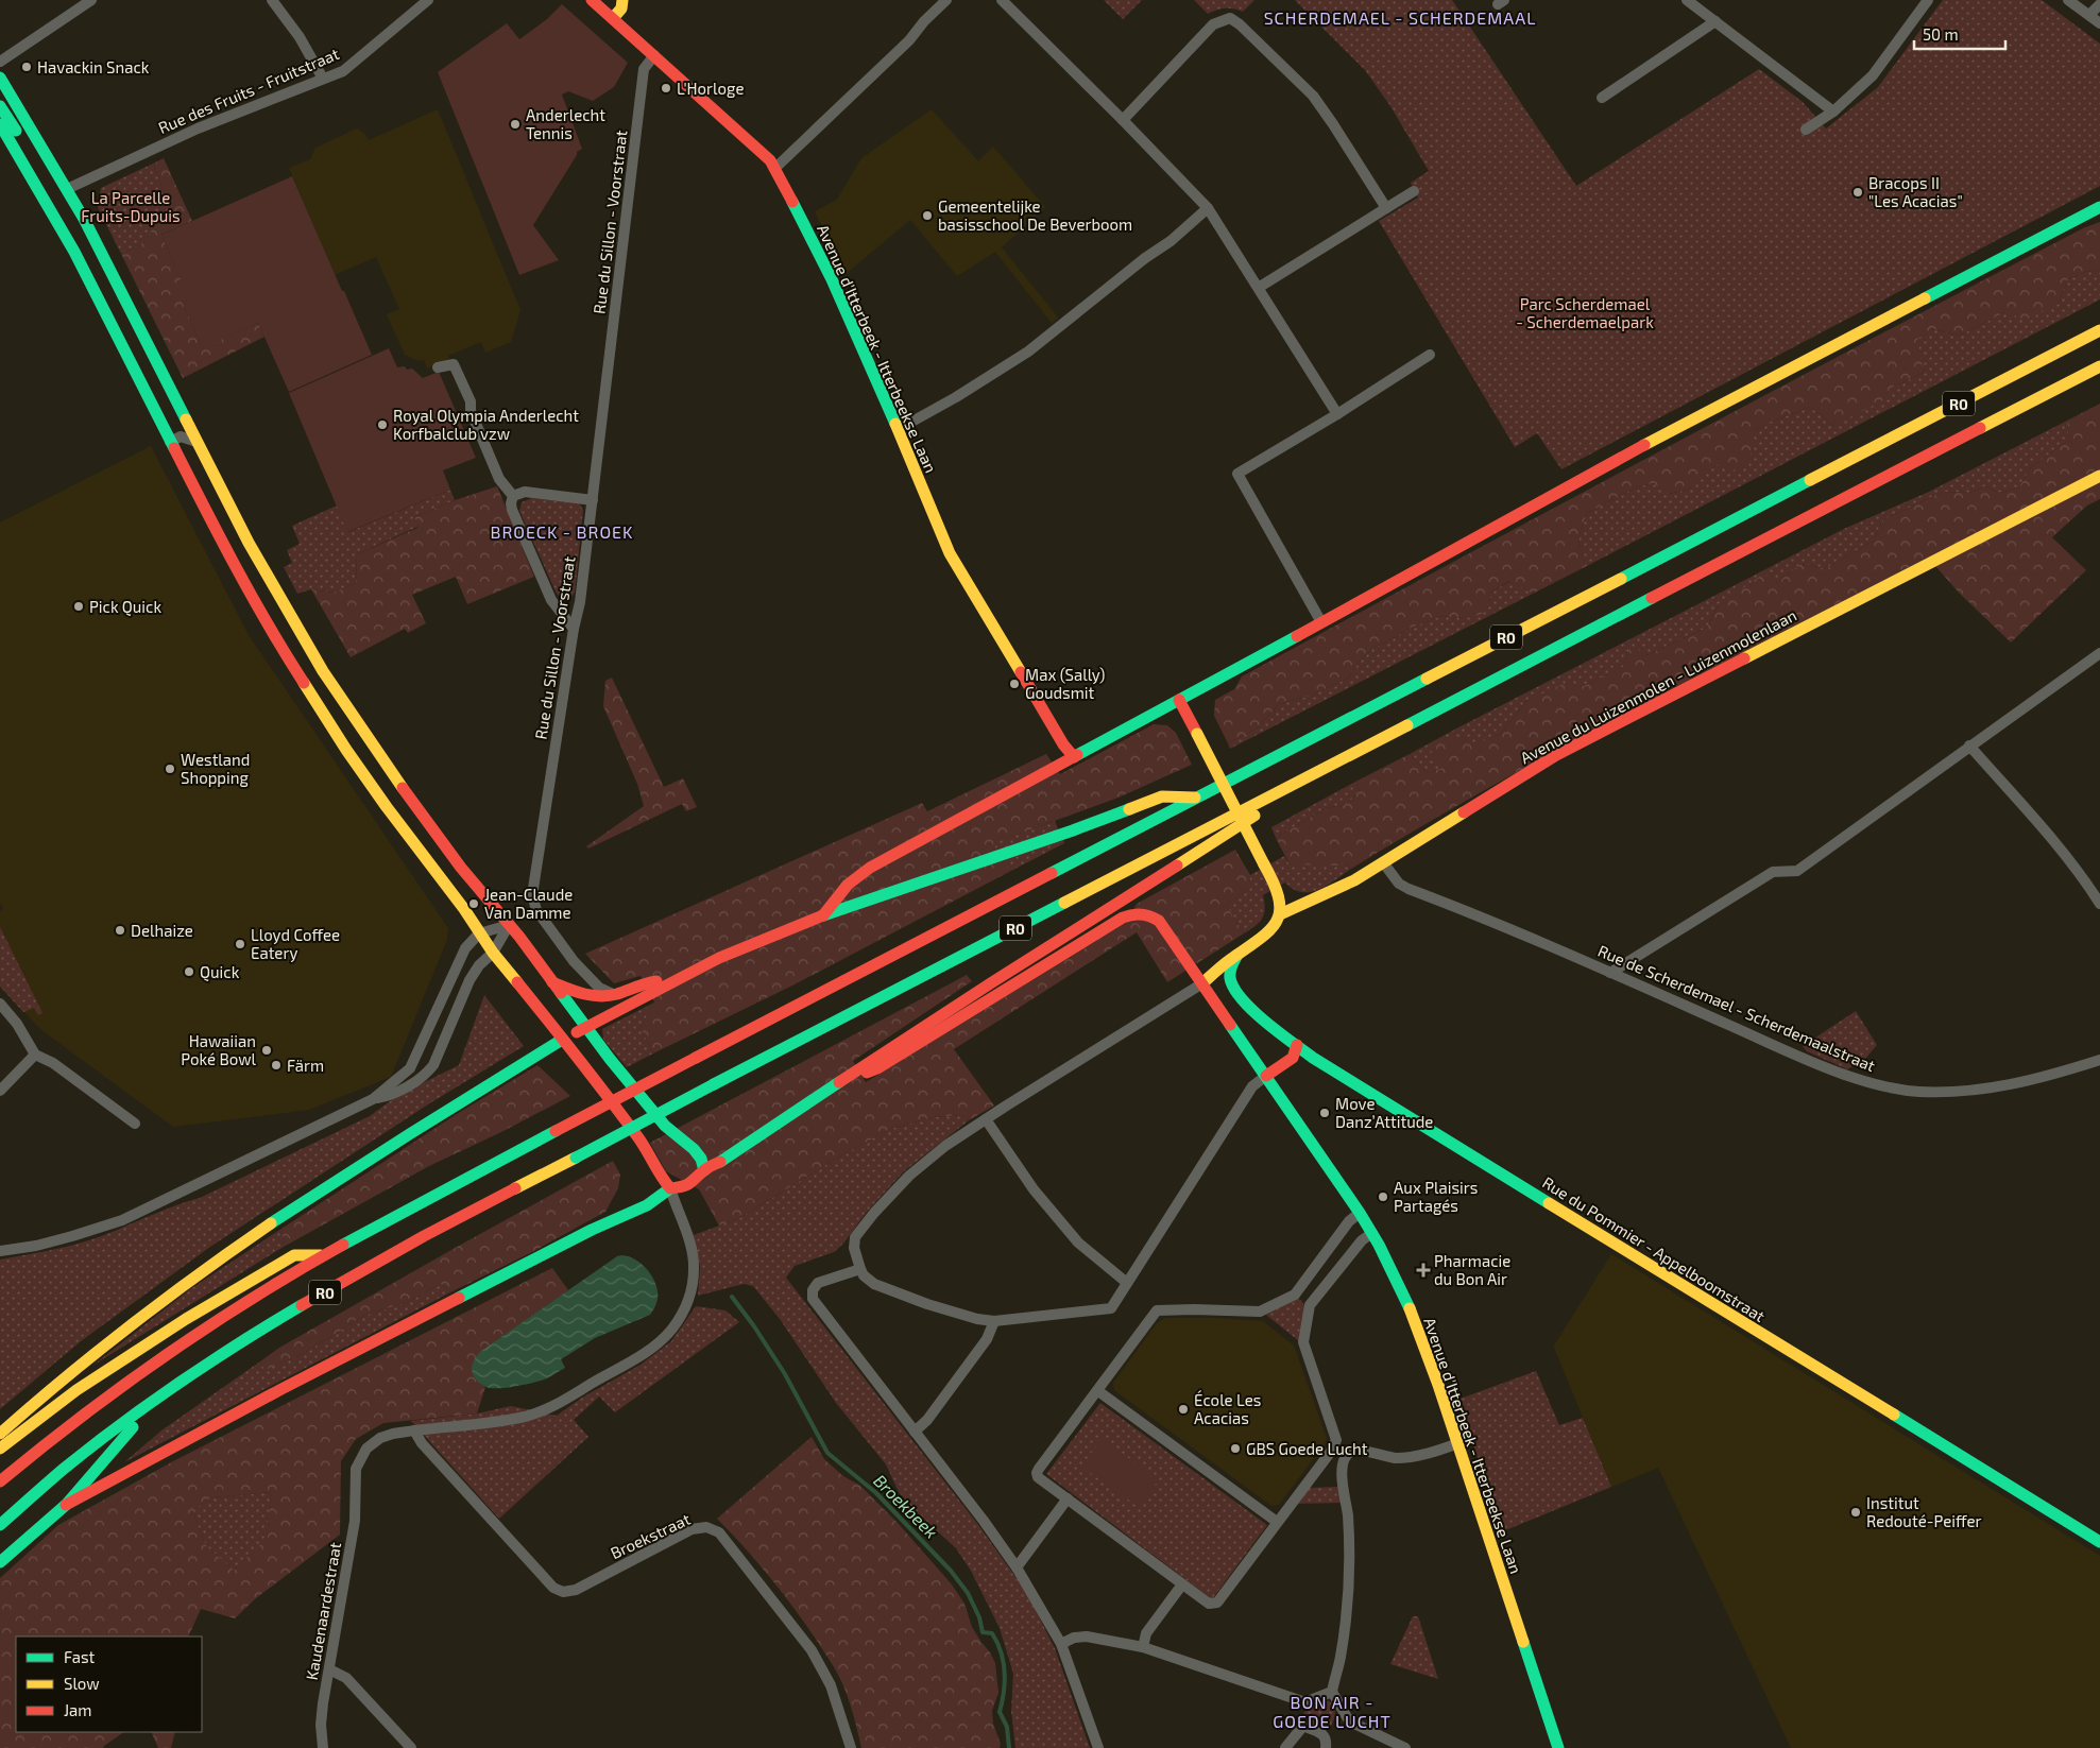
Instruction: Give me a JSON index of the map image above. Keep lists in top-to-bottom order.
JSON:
{
  "streets": {
    "main road": [
      "Avenue d'Itterbeek - Itterbeekse Laan",
      "R0",
      "Avenue du Luizenmolen - Luizenmolenlaan",
      "Rue du Pommier - Appelboomstraat"
    ],
    "street": [
      "Rue des Fruits - Fruitstraat",
      "Rue du Sillon - Voorstraat",
      "Rue de Scherdemael - Scherdemaalstraat",
      "Broekstraat",
      "Kaudenaardestraat"
    ]
  },
  "crossings": [
    ["Rue du Sillon - Voorstraat", "Avenue d'Itterbeek - Itterbeekse Laan"],
    ["Avenue du Luizenmolen - Luizenmolenlaan", "Rue de Scherdemael - Scherdemaalstraat"],
    ["Broekstraat", "Kaudenaardestraat"]
  ],
  "districts": ["SCHERDEMAEL - SCHERDEMAAL", "BROECK - BROEK", "BON AIR - GOEDE LUCHT"],
  "water": ["Broekbeek"],
  "parks": ["La Parcelle Fruits-Dupuis", "Parc Scherdemael - Scherdemaelpark"],
  "places": {
    "other": [
      "Havackin Snack",
      "L'Horloge",
      "Anderlecht Tennis",
      "Bracops II \"Les Acacias\"",
      "Gemeentelijke basisschool De Beverboom",
      "Royal Olympia Anderlecht Korfbalclub vzw",
      "Pick Quick",
      "Max (Sally) Goudsmit",
      "Westland Shopping",
      "Jean-Claude Van Damme",
      "Delhaize",
      "Lloyd Coffee Eatery",
      "Quick",
      "Hawaiian Poké Bowl",
      "Färm",
      "Move Danz’Attitude",
      "Aux Plaisirs Partagés",
      "École Les Acacias",
      "GBS Goede Lucht",
      "Institut Redouté-Peiffer"
    ],
    "health": ["Pharmacie du Bon Air"]
  },
  "legend": ["Fast", "Slow", "Jam"],
  "scale_bar": "50 m"
}
